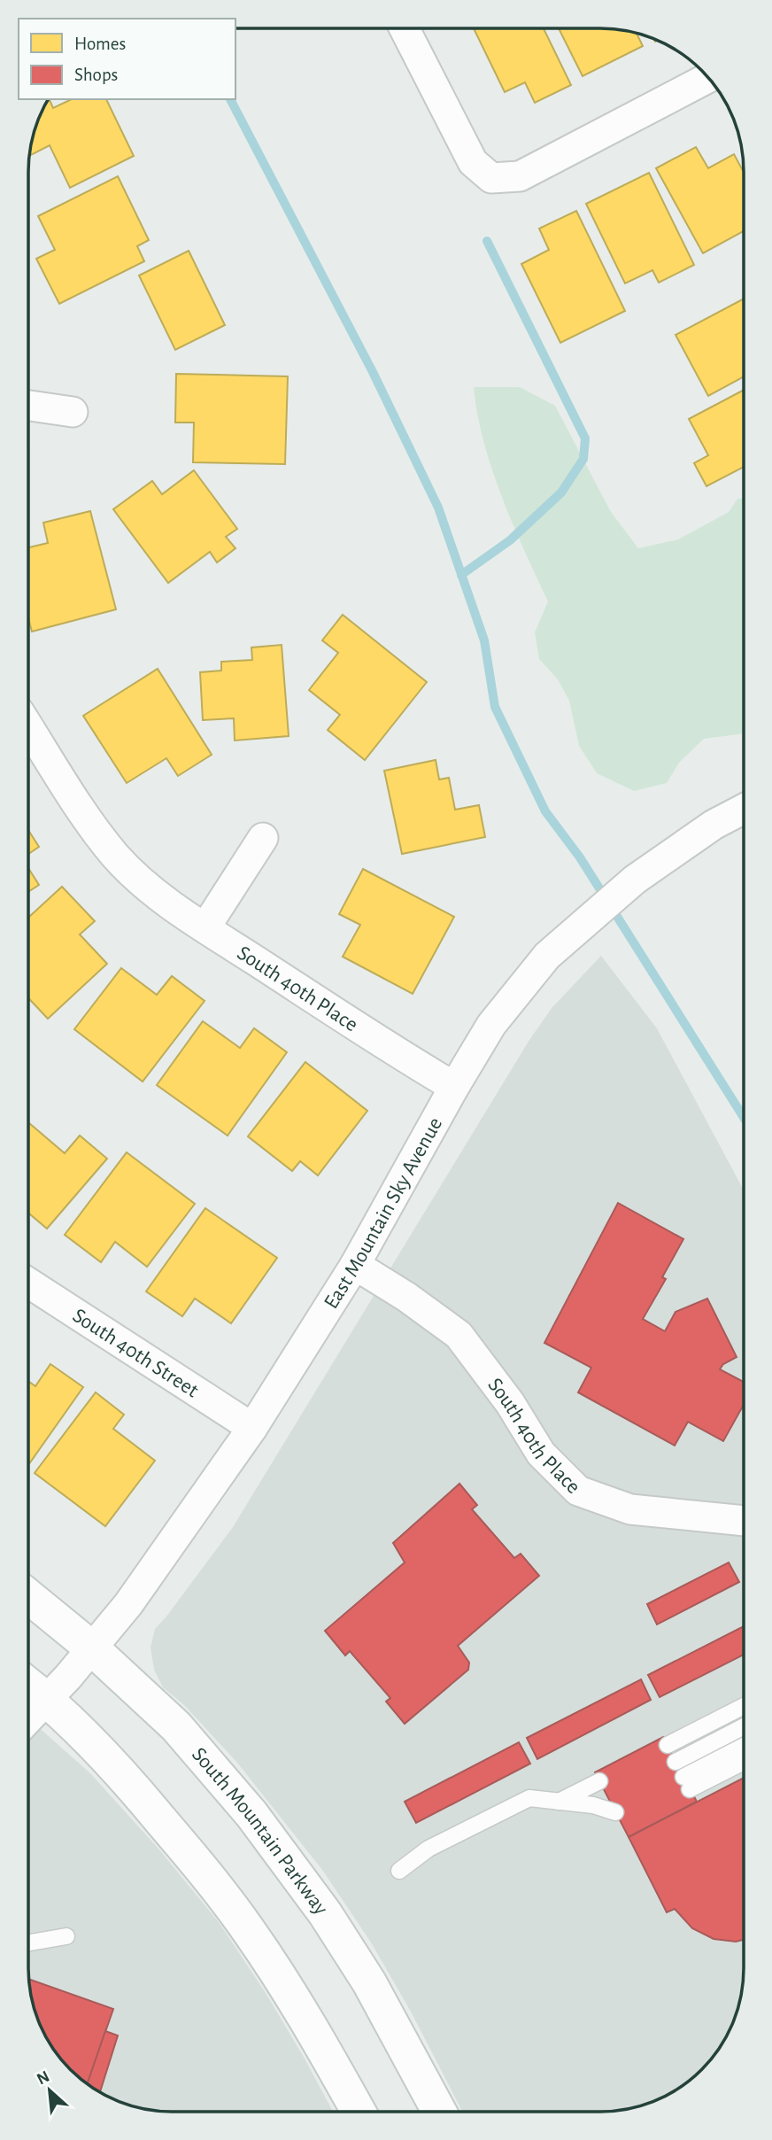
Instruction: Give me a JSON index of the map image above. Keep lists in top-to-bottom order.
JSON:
{
  "streets": {
    "street": [
      "South 40th Place",
      "East Mountain Sky Avenue",
      "South 40th Street",
      "South Mountain Parkway"
    ]
  },
  "crossings": [
    ["South 40th Place", "East Mountain Sky Avenue"],
    ["East Mountain Sky Avenue", "South 40th Street"],
    ["East Mountain Sky Avenue", "South Mountain Parkway"]
  ],
  "legend": ["Homes", "Shops"],
  "north": "top left"
}
